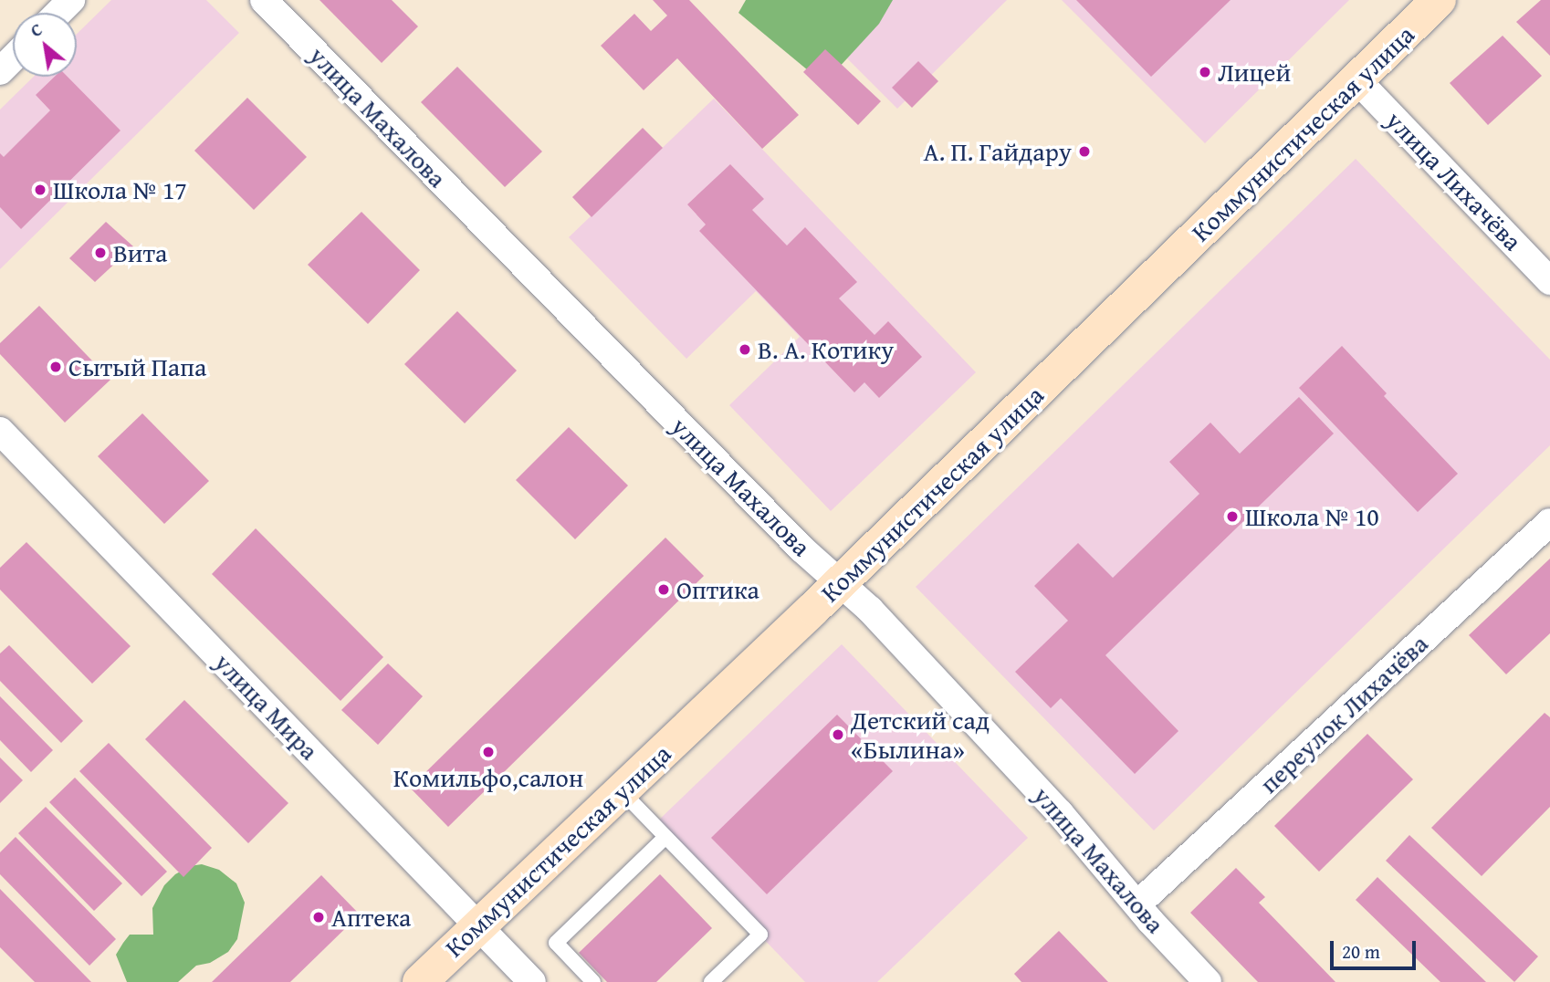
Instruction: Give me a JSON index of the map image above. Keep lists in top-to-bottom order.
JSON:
{
  "streets": {
    "street": [
      "улица Махалова",
      "Коммунистическая улица",
      "улица Лихачёва",
      "улица Мира",
      "переулок Лихачёва"
    ]
  },
  "crossings": [
    ["улица Махалова", "Коммунистическая улица"],
    ["улица Махалова", "переулок Лихачёва"],
    ["Коммунистическая улица", "улица Лихачёва"],
    ["Коммунистическая улица", "улица Мира"]
  ],
  "places": [
    "Лицей",
    "А. П. Гайдару",
    "Школа № 17",
    "Вита",
    "В. А. Котику",
    "Сытый Папа",
    "Школа № 10",
    "Оптика",
    "Детский сад «Былина»",
    "Комильфо,салон",
    "Аптека"
  ],
  "scale_bar": "20 m",
  "north": "top left"
}
